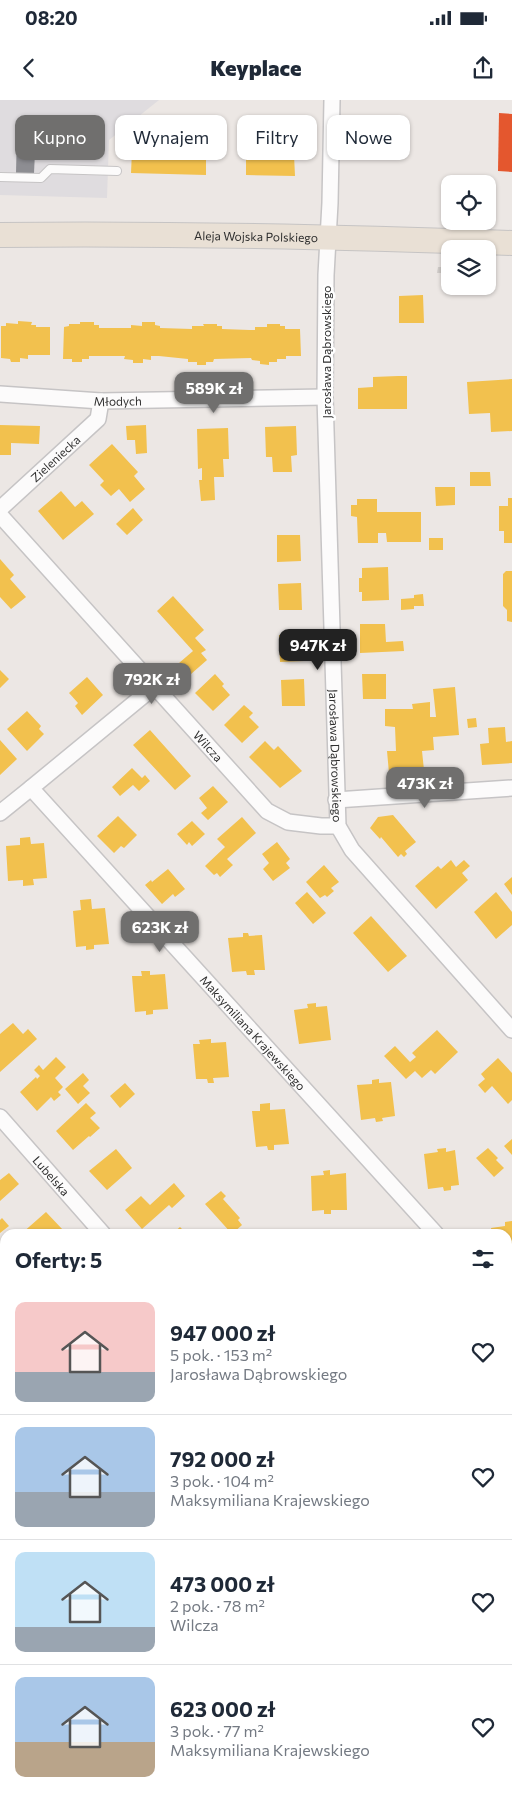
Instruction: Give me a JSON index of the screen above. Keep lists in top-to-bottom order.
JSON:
{
  "streets": {
    "main road": ["Aleja Wojska Polskiego"],
    "street": [
      "Jarosława Dąbrowskiego",
      "Młodych",
      "Zieleniecka",
      "Wilcza",
      "Maksymiliana Krajewskiego",
      "Lubelska"
    ]
  },
  "crossings": [
    ["Aleja Wojska Polskiego", "Jarosława Dąbrowskiego"],
    ["Jarosława Dąbrowskiego", "Młodych"],
    ["Jarosława Dąbrowskiego", "Wilcza"],
    ["Młodych", "Zieleniecka"]
  ],
  "page": {
    "status": "08:20",
    "header": "Keyplace",
    "chip": [
      "Kupno",
      "Wynajem",
      "Filtry",
      "Nowe"
    ],
    "price": [
      "589K zł",
      "947K zł",
      "792K zł",
      "473K zł",
      "623K zł"
    ],
    "heading": "Oferty: 5",
    "list": [
      {
        "name": "947 000 zł",
        "note": "5 pok. · 153 m² · Jarosława Dąbrowskiego"
      },
      {
        "name": "792 000 zł",
        "note": "3 pok. · 104 m² · Maksymiliana Krajewskiego"
      },
      {
        "name": "473 000 zł",
        "note": "2 pok. · 78 m² · Wilcza"
      },
      {
        "name": "623 000 zł",
        "note": "3 pok. · 77 m² · Maksymiliana Krajewskiego"
      }
    ]
  }
}
